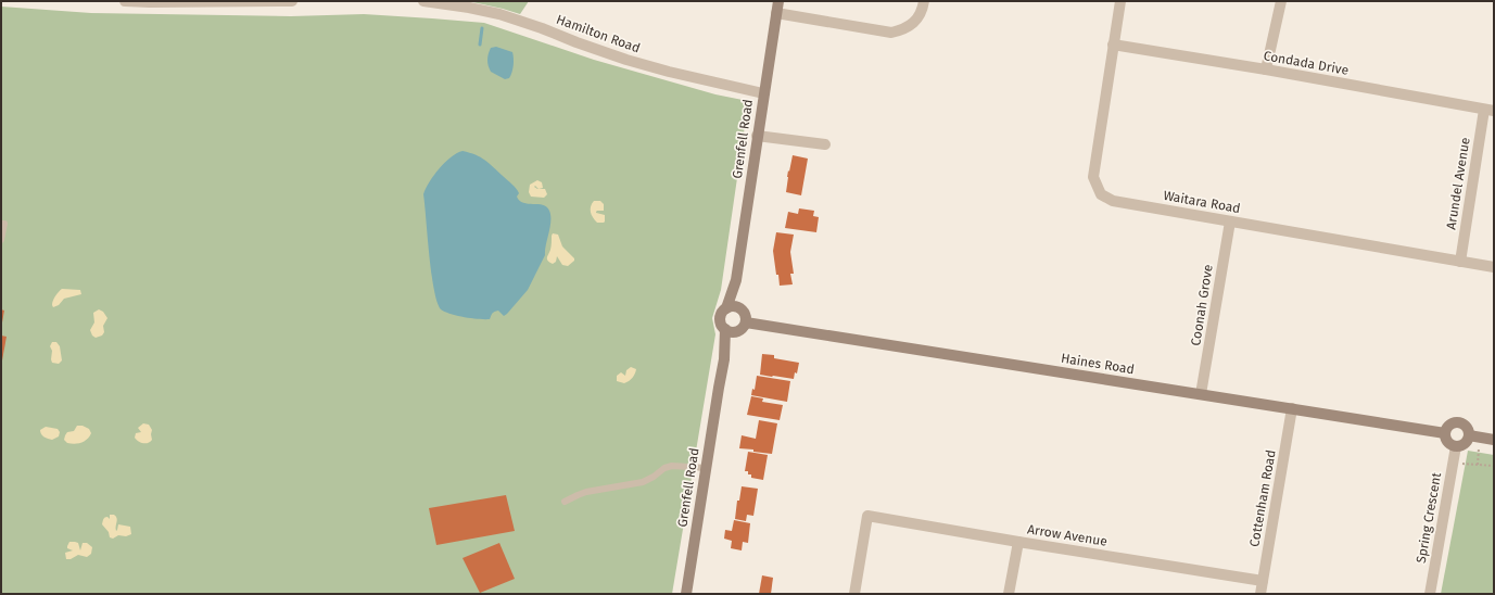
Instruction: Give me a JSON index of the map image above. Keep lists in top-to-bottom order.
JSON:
{
  "streets": {
    "main road": ["Grenfell Road", "Haines Road"],
    "street": [
      "Hamilton Road",
      "Condada Drive",
      "Arundel Avenue",
      "Waitara Road",
      "Coonah Grove",
      "Cottenham Road",
      "Spring Crescent",
      "Arrow Avenue"
    ]
  },
  "crossings": [
    ["Hamilton Road", "Grenfell Road"],
    ["Condada Drive", "Arundel Avenue"],
    ["Condada Drive", "Waitara Road"],
    ["Grenfell Road", "Haines Road"],
    ["Arundel Avenue", "Waitara Road"],
    ["Waitara Road", "Coonah Grove"],
    ["Coonah Grove", "Haines Road"],
    ["Haines Road", "Cottenham Road"],
    ["Haines Road", "Spring Crescent"],
    ["Cottenham Road", "Arrow Avenue"]
  ]
}
